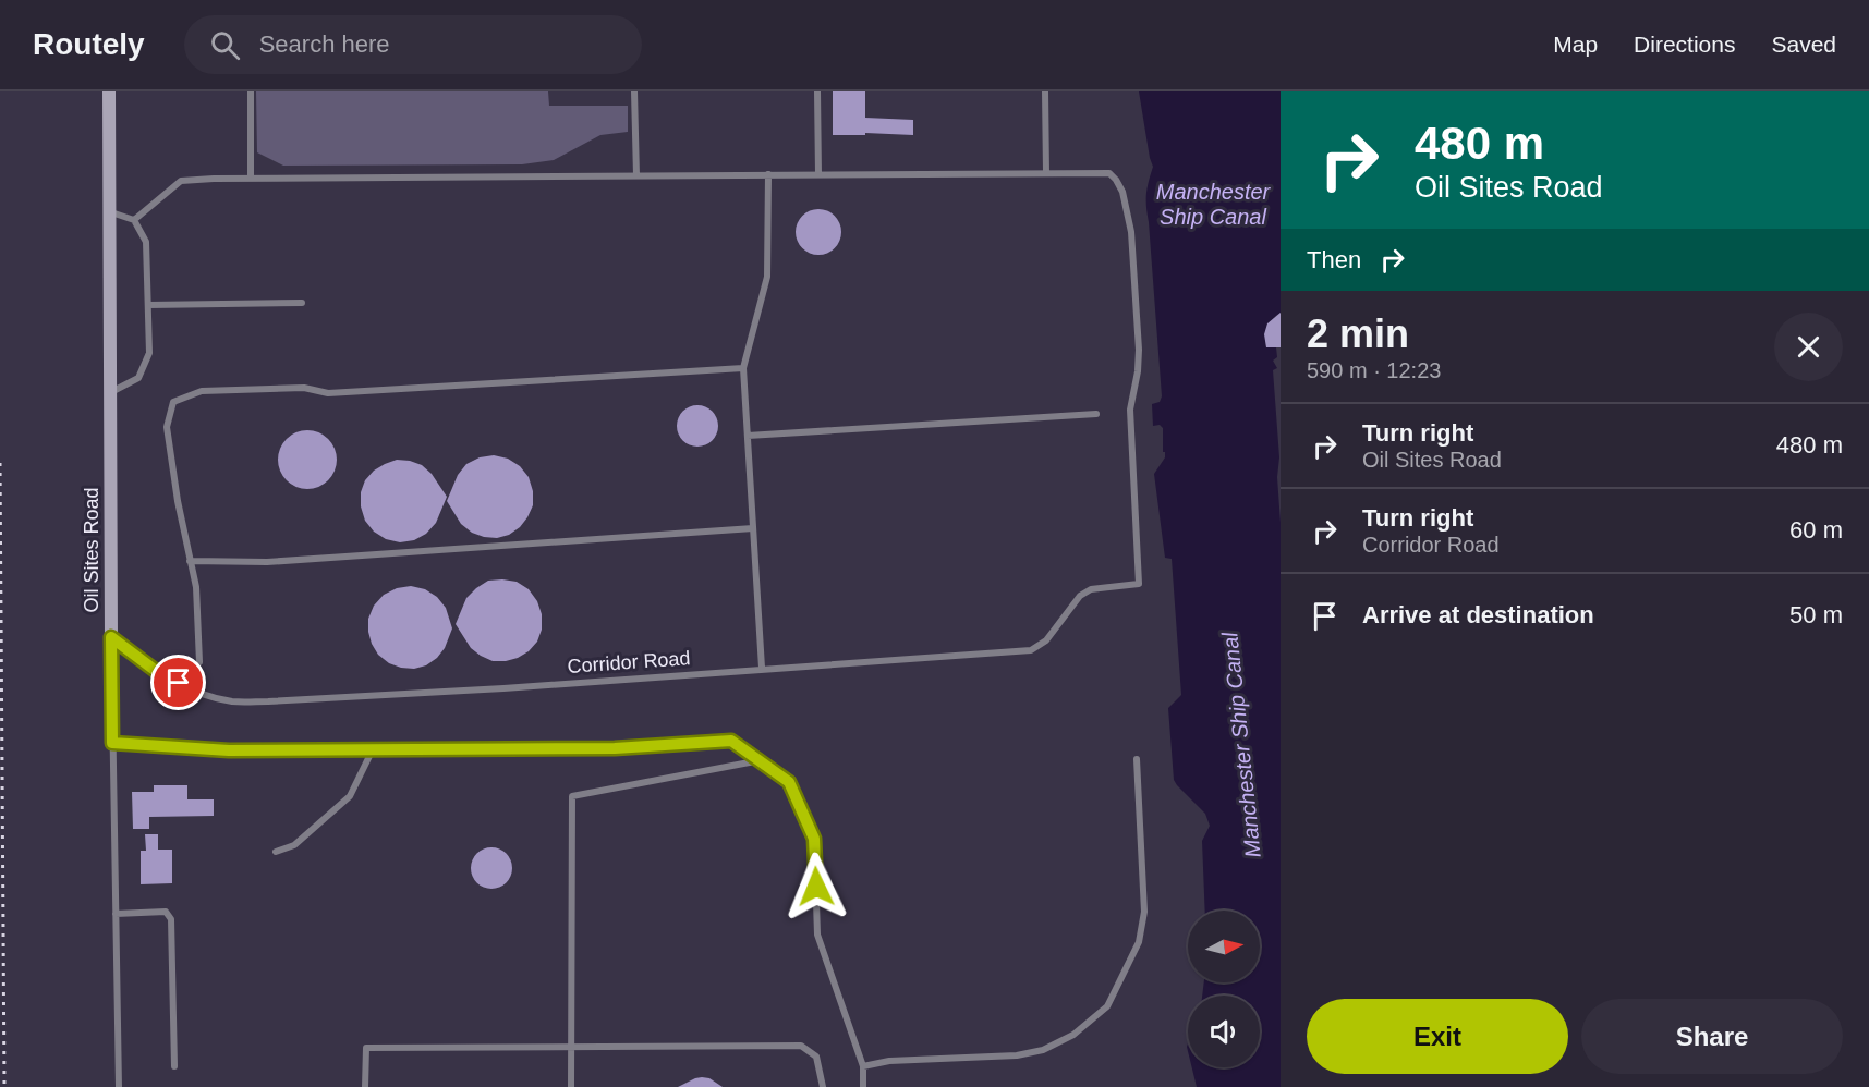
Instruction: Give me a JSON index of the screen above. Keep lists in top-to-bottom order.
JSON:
{
  "streets": {
    "street": ["Oil Sites Road"],
    "lane": ["Corridor Road"]
  },
  "crossings": [
    ["Oil Sites Road", "Corridor Road"]
  ],
  "water": ["Manchester Ship Canal"],
  "north": "right",
  "page": {
    "header": "Routely",
    "search": "Search here",
    "nav": ["Map", "Directions", "Saved"],
    "turn": ["480 m", "Oil Sites Road"],
    "then": "Then",
    "heading": ["2 min", "590 m · 12:23"],
    "list": [
      {
        "name": "Turn right",
        "note": "Oil Sites Road",
        "value": "480 m"
      },
      {
        "name": "Turn right",
        "note": "Corridor Road",
        "value": "60 m"
      },
      {
        "name": "Arrive at destination",
        "value": "50 m"
      }
    ],
    "buttons": ["Exit", "Share"]
  }
}
